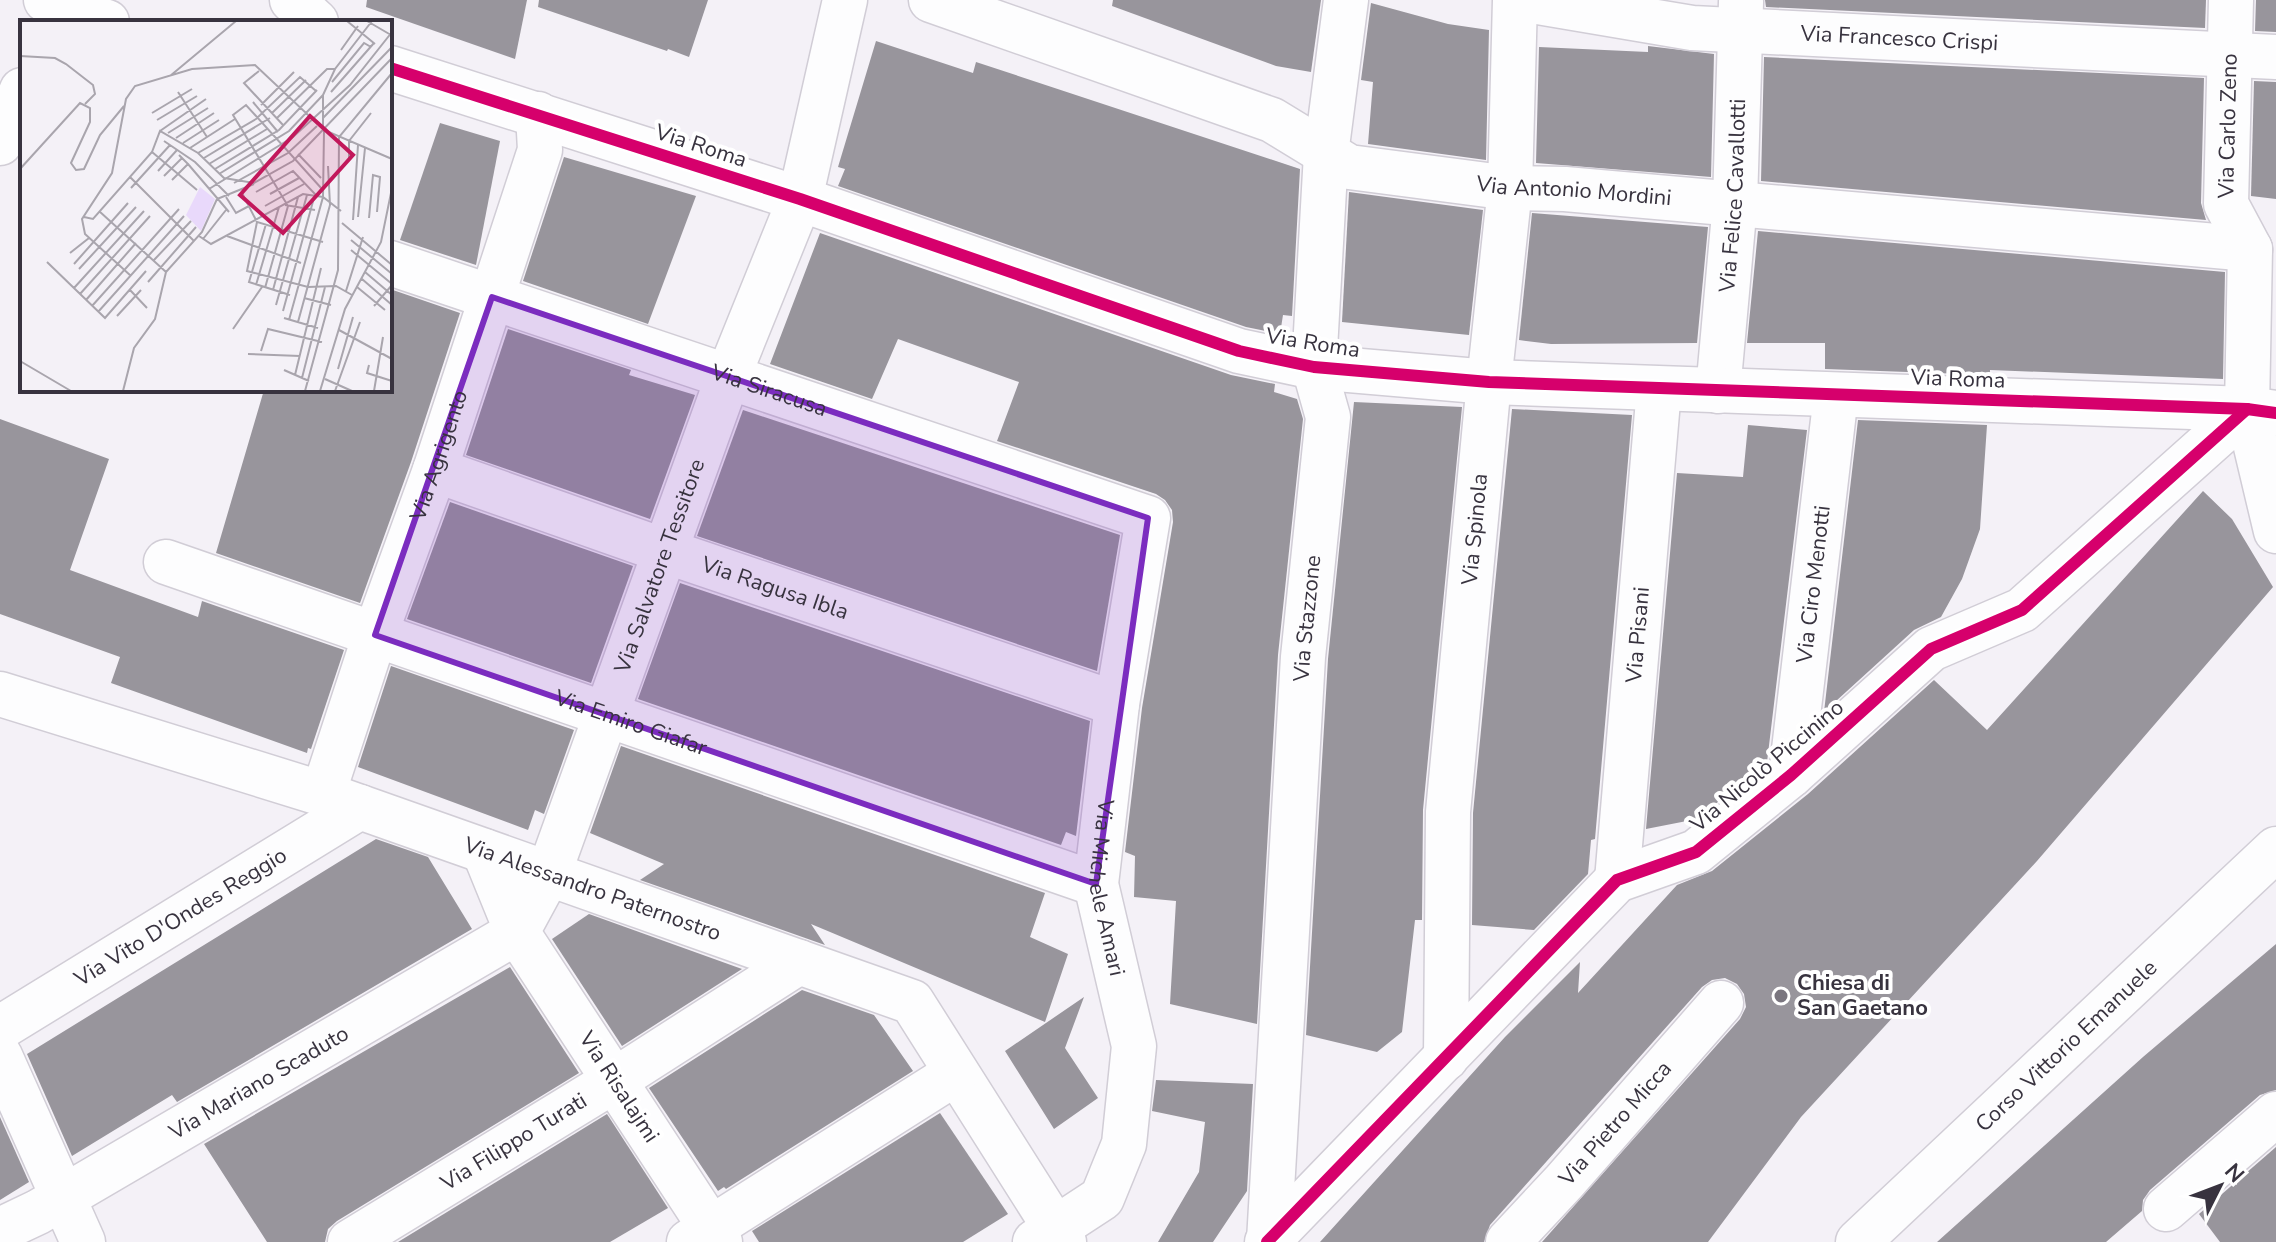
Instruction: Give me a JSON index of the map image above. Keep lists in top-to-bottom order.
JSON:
{
  "streets": {
    "street": [
      "Via Francesco Crispi",
      "Via Carlo Zeno",
      "Via Roma",
      "Via Antonio Mordini",
      "Via Felice Cavallotti",
      "Via Siracusa",
      "Via Agrigento",
      "Via Spinola",
      "Via Salvatore Tessitore",
      "Via Ciro Menotti",
      "Via Ragusa Ibla",
      "Via Stazzone",
      "Via Pisani",
      "Via Emiro Giafar",
      "Via Nicolò Piccinino",
      "Via Michele Amari",
      "Via Alessandro Paternostro",
      "Via Vito D'Ondes Reggio",
      "Corso Vittorio Emanuele",
      "Via Mariano Scaduto",
      "Via Risalajmi",
      "Via Pietro Micca",
      "Via Filippo Turati"
    ]
  },
  "crossings": [
    ["Via Francesco Crispi", "Via Carlo Zeno"],
    ["Via Francesco Crispi", "Via Felice Cavallotti"],
    ["Via Carlo Zeno", "Via Roma"],
    ["Via Carlo Zeno", "Via Antonio Mordini"],
    ["Via Carlo Zeno", "Via Nicolò Piccinino"],
    ["Via Roma", "Via Felice Cavallotti"],
    ["Via Roma", "Via Agrigento"],
    ["Via Roma", "Via Spinola"],
    ["Via Roma", "Via Salvatore Tessitore"],
    ["Via Roma", "Via Ciro Menotti"],
    ["Via Roma", "Via Stazzone"],
    ["Via Roma", "Via Pisani"],
    ["Via Roma", "Via Nicolò Piccinino"],
    ["Via Antonio Mordini", "Via Felice Cavallotti"],
    ["Via Antonio Mordini", "Via Spinola"],
    ["Via Antonio Mordini", "Via Stazzone"],
    ["Via Siracusa", "Via Agrigento"],
    ["Via Siracusa", "Via Salvatore Tessitore"],
    ["Via Siracusa", "Via Michele Amari"],
    ["Via Agrigento", "Via Ragusa Ibla"],
    ["Via Agrigento", "Via Emiro Giafar"],
    ["Via Agrigento", "Via Alessandro Paternostro"],
    ["Via Agrigento", "Via Vito D'Ondes Reggio"],
    ["Via Spinola", "Via Nicolò Piccinino"],
    ["Via Salvatore Tessitore", "Via Ragusa Ibla"],
    ["Via Salvatore Tessitore", "Via Emiro Giafar"],
    ["Via Salvatore Tessitore", "Via Alessandro Paternostro"],
    ["Via Salvatore Tessitore", "Via Mariano Scaduto"],
    ["Via Salvatore Tessitore", "Via Risalajmi"],
    ["Via Ciro Menotti", "Via Nicolò Piccinino"],
    ["Via Ragusa Ibla", "Via Michele Amari"],
    ["Via Stazzone", "Via Nicolò Piccinino"],
    ["Via Pisani", "Via Nicolò Piccinino"],
    ["Via Emiro Giafar", "Via Michele Amari"],
    ["Via Michele Amari", "Via Alessandro Paternostro"],
    ["Via Alessandro Paternostro", "Via Vito D'Ondes Reggio"],
    ["Via Alessandro Paternostro", "Via Risalajmi"],
    ["Via Alessandro Paternostro", "Via Filippo Turati"],
    ["Via Mariano Scaduto", "Via Risalajmi"],
    ["Via Risalajmi", "Via Filippo Turati"]
  ],
  "places": ["Chiesa di San Gaetano"],
  "north": "top right"
}
